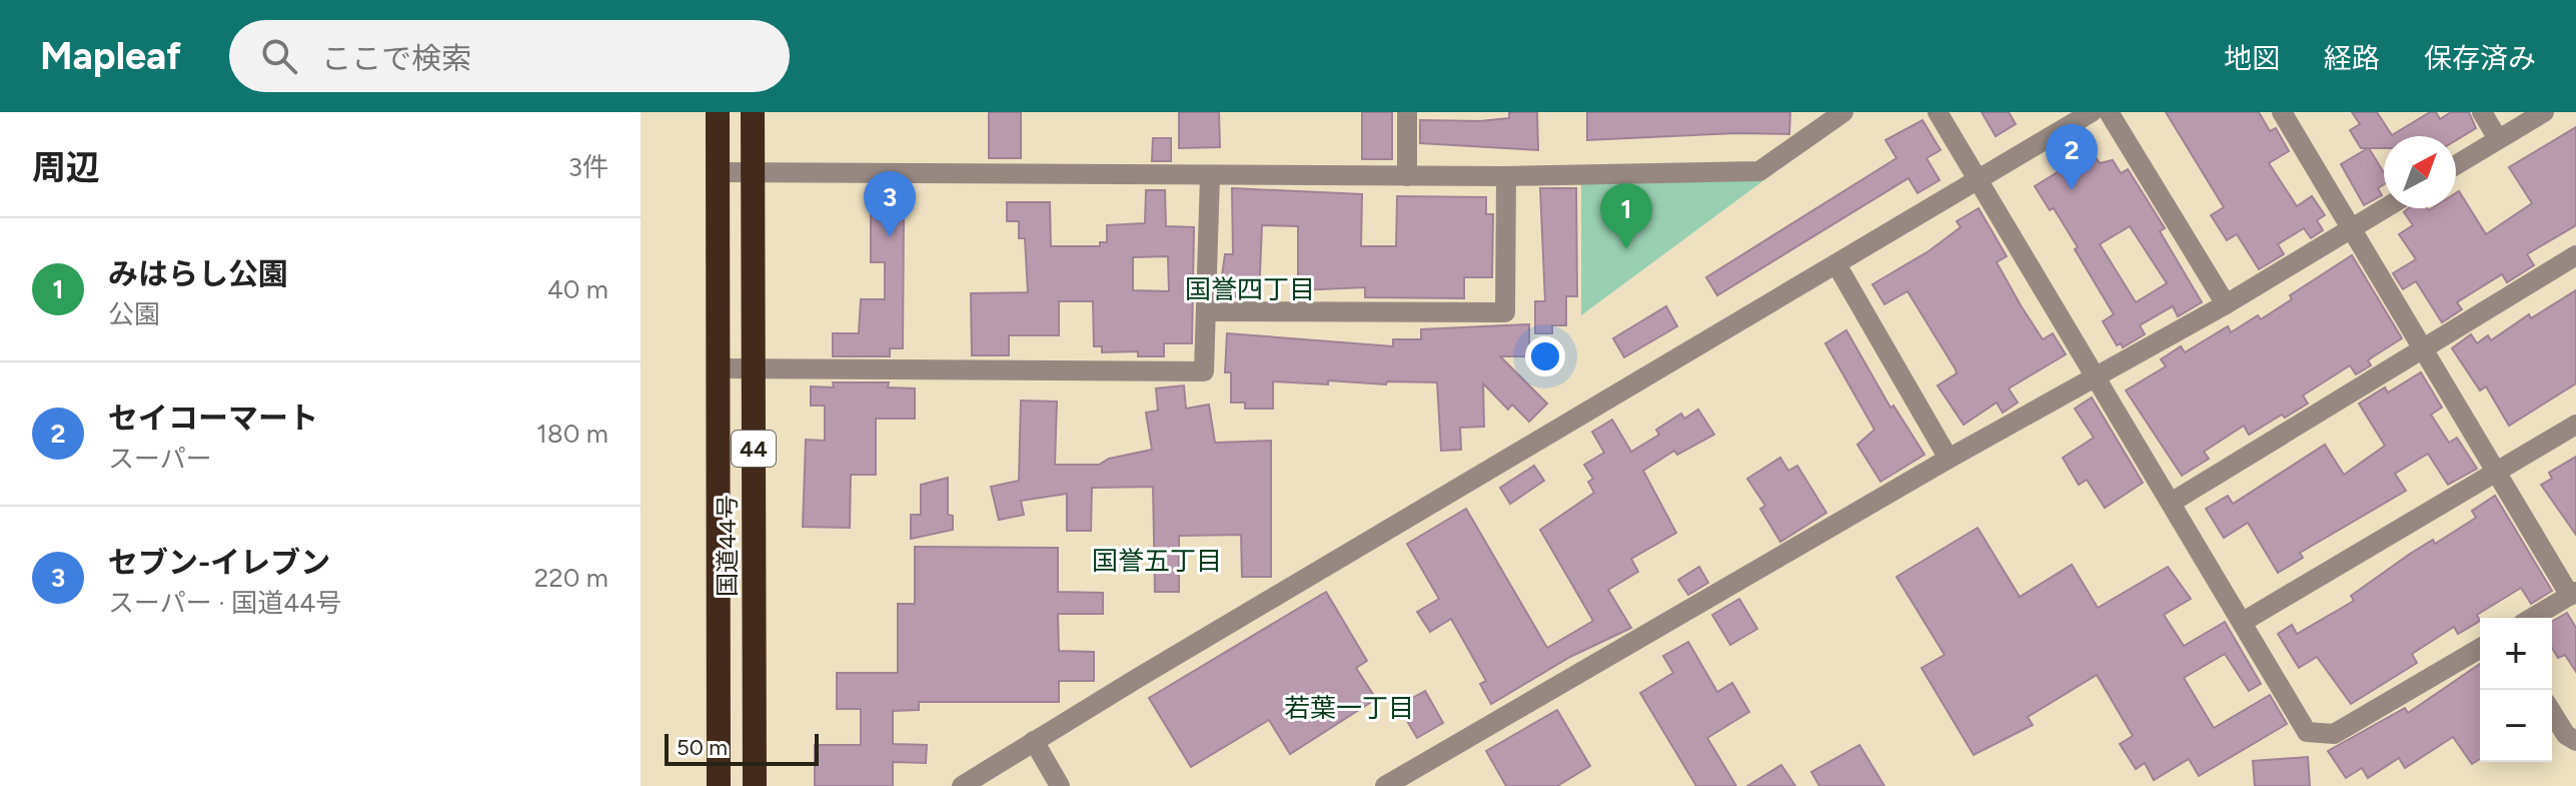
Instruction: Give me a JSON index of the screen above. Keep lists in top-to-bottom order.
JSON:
{
  "streets": {
    "highway": ["44", "国道44号"]
  },
  "districts": ["国誉四丁目", "国誉五丁目", "若葉一丁目"],
  "scale_bar": "50 m",
  "north": "top right",
  "page": {
    "header": "Mapleaf",
    "search": "ここで検索",
    "nav": ["地図", "経路", "保存済み"],
    "heading": ["周辺", "3件"],
    "pins": ["2", "3", "1"],
    "list": [
      {
        "mark": "1",
        "name": "みはらし公園",
        "note": "公園",
        "value": "40 m"
      },
      {
        "mark": "2",
        "name": "セイコーマート",
        "note": "スーパー",
        "value": "180 m"
      },
      {
        "mark": "3",
        "name": "セブン-イレブン",
        "note": "スーパー · 国道44号",
        "value": "220 m"
      }
    ],
    "map_buttons": ["+", "−"],
    "scale": "50 m"
  }
}
